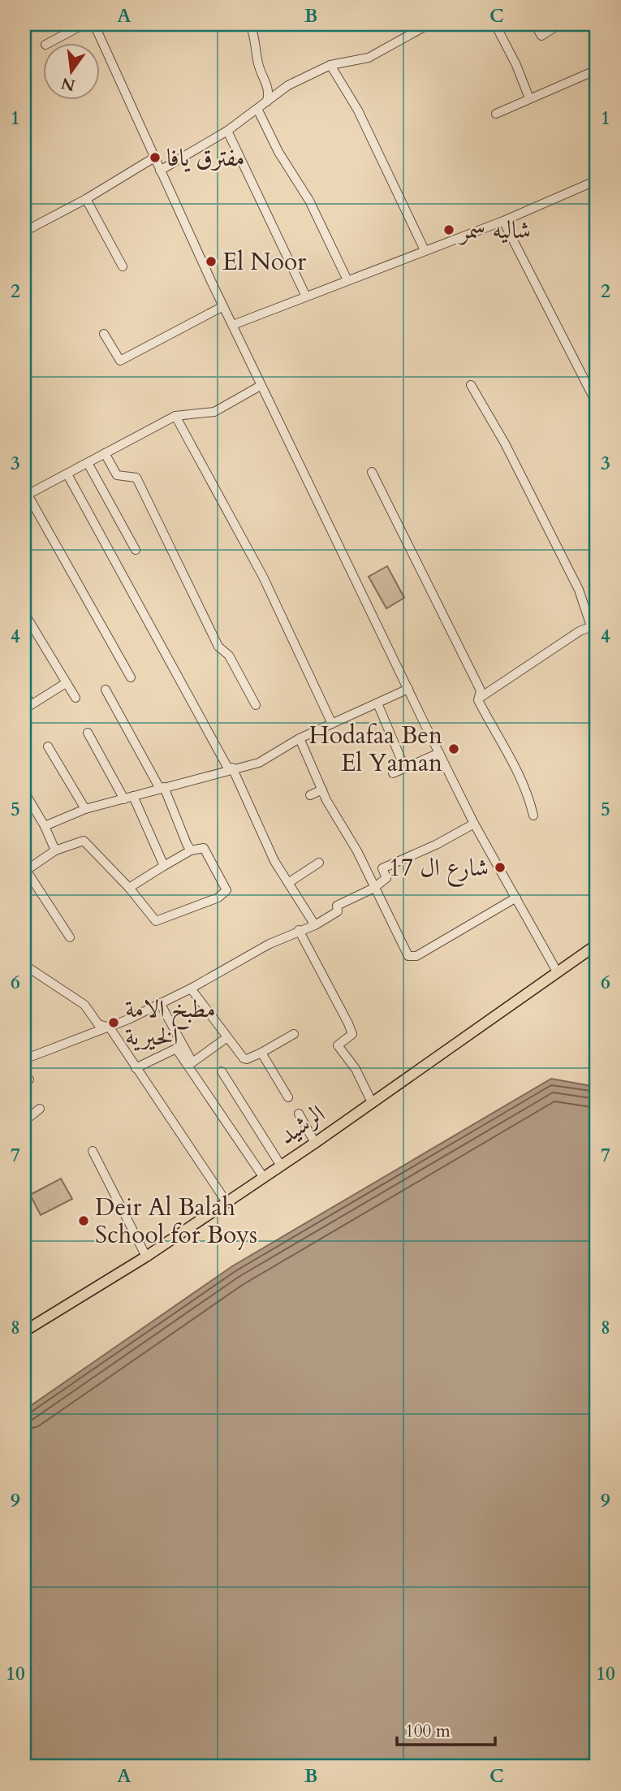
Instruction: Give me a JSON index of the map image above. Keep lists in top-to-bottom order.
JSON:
{
  "streets": {
    "main road": ["الرشيد"]
  },
  "places": [
    "مفترق يافا",
    "شاليه سمر",
    "El Noor",
    "Hodafaa Ben El Yaman",
    "شارع ال 17",
    "مطبخ الامة الخيرية",
    "Deir Al Balah School for Boys"
  ],
  "scale_bar": "100 m",
  "north": "bottom",
  "grid": {
    "columns": ["A", "B", "C"],
    "rows": [
      "1",
      "2",
      "3",
      "4",
      "5",
      "6",
      "7",
      "8",
      "9",
      "10"
    ]
  }
}
